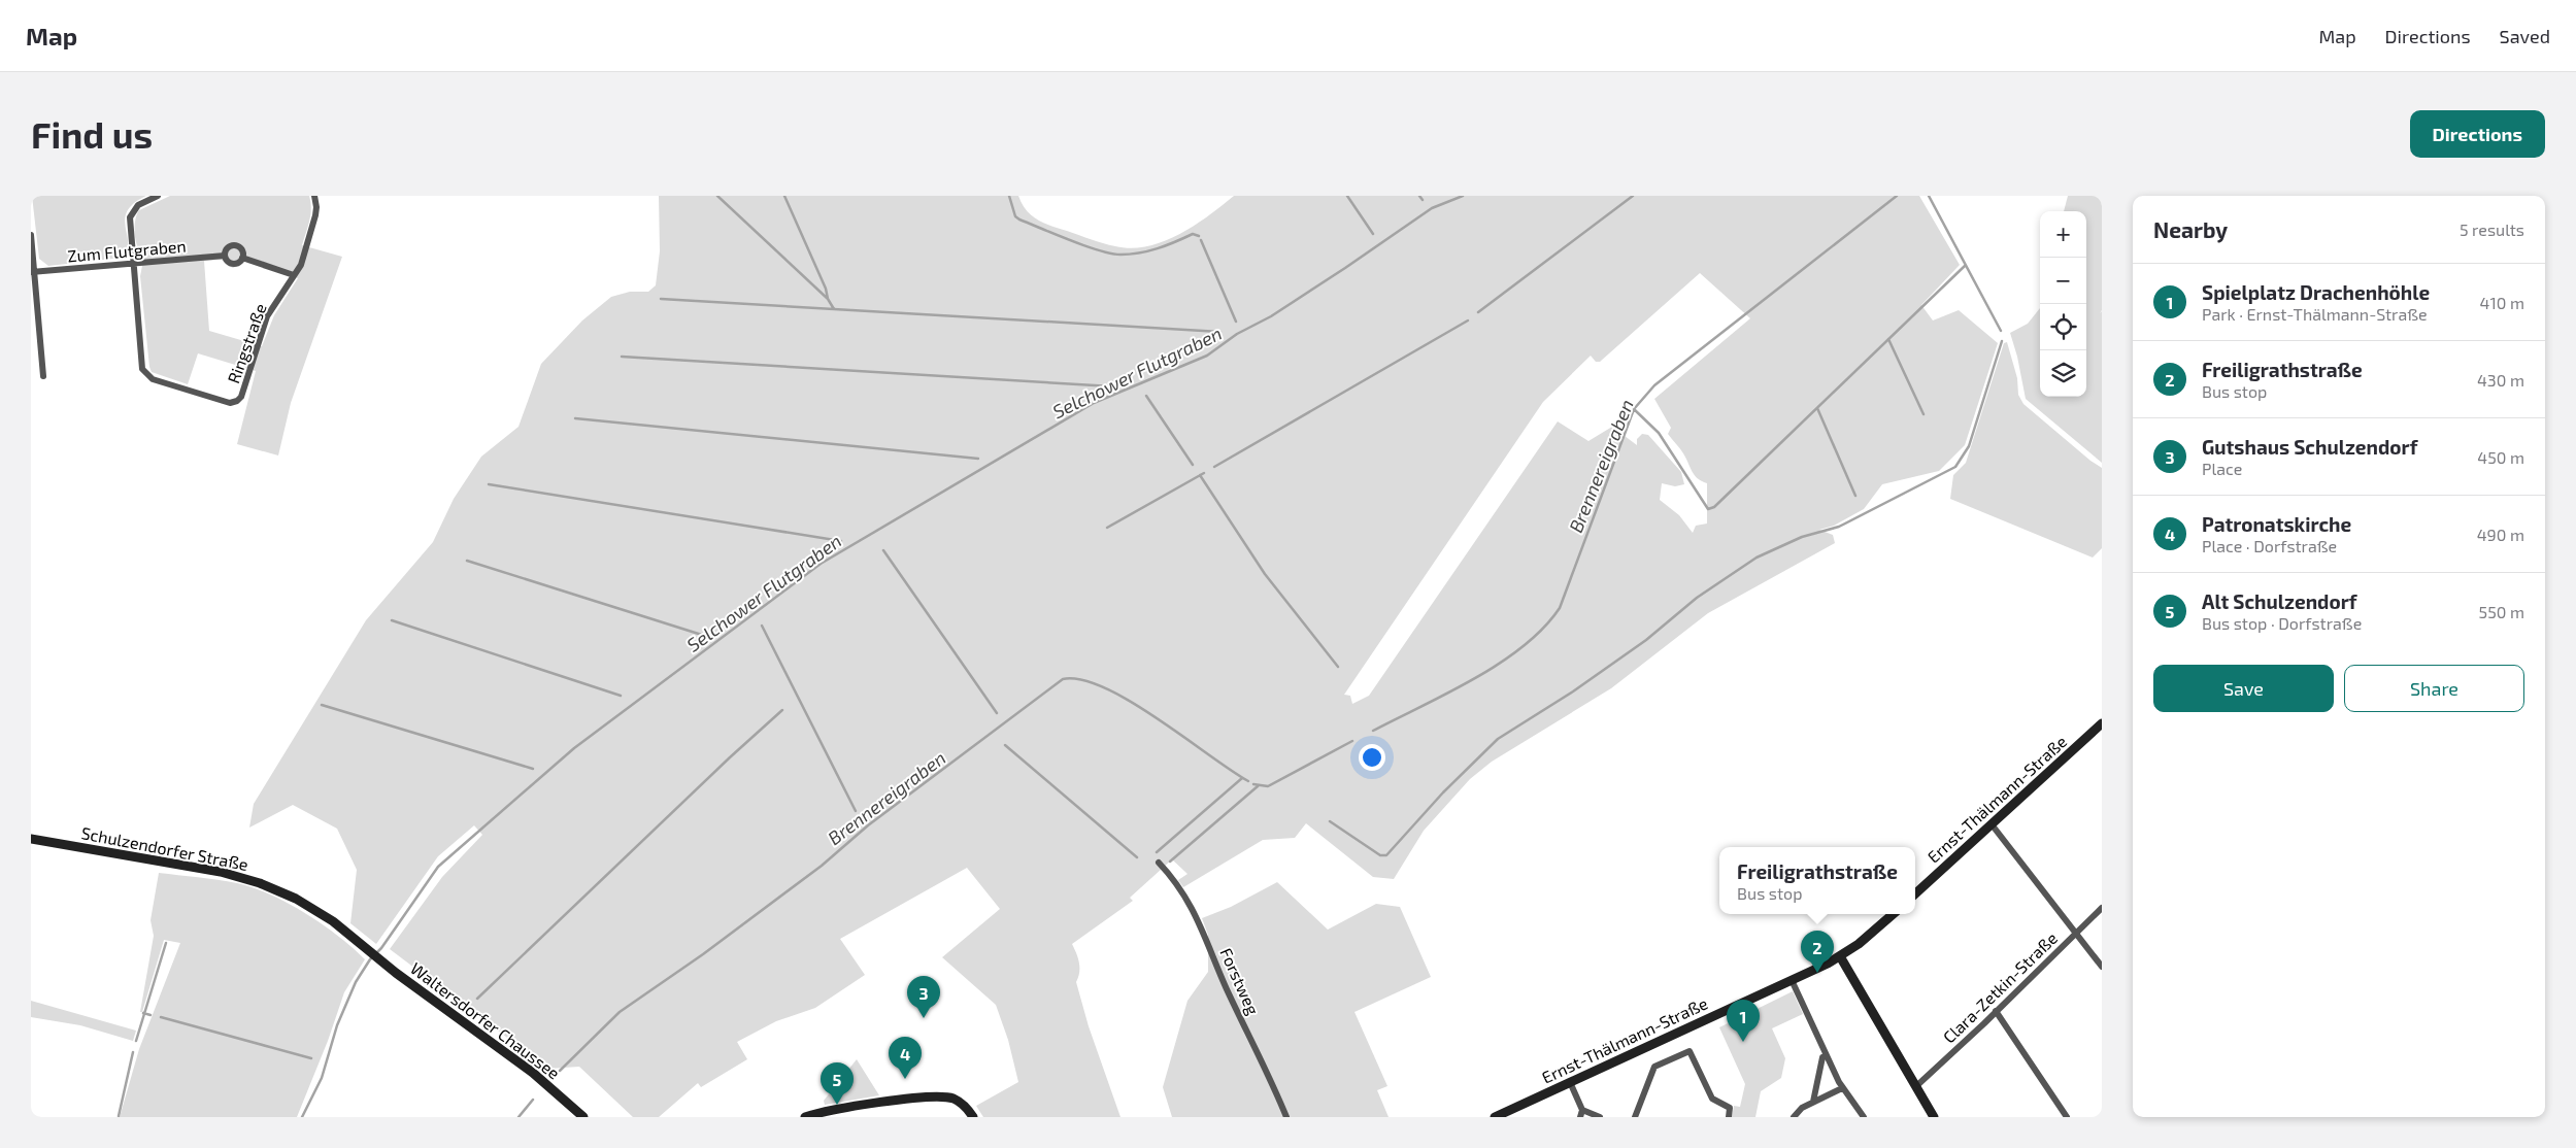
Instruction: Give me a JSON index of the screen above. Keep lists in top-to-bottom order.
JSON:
{
  "streets": {
    "street": [
      "Zum Flutgraben",
      "Ringstraße",
      "Ernst-Thälmann-Straße",
      "Schulzendorfer Straße",
      "Forstweg",
      "Clara-Zetkin-Straße",
      "Waltersdorfer Chaussee"
    ]
  },
  "crossings": [
    ["Zum Flutgraben", "Ringstraße"],
    ["Schulzendorfer Straße", "Waltersdorfer Chaussee"]
  ],
  "water": ["Selchower Flutgraben", "Brennereigraben"],
  "page": {
    "header": "Map",
    "nav": ["Map", "Directions", "Saved"],
    "buttons": [
      "Directions",
      ["Save", "Share"]
    ],
    "title": "Find us",
    "heading": ["Nearby", "5 results"],
    "map_buttons": ["+", "−"],
    "list": [
      {
        "mark": "1",
        "name": "Spielplatz Drachenhöhle",
        "note": "Park · Ernst-Thälmann-Straße",
        "value": "410 m"
      },
      {
        "mark": "2",
        "name": "Freiligrathstraße",
        "note": "Bus stop",
        "value": "430 m"
      },
      {
        "mark": "3",
        "name": "Gutshaus Schulzendorf",
        "note": "Place",
        "value": "450 m"
      },
      {
        "mark": "4",
        "name": "Patronatskirche",
        "note": "Place · Dorfstraße",
        "value": "490 m"
      },
      {
        "mark": "5",
        "name": "Alt Schulzendorf",
        "note": "Bus stop · Dorfstraße",
        "value": "550 m"
      }
    ],
    "popup": ["Freiligrathstraße", "Bus stop"],
    "pins": [
      "2",
      "3",
      "1",
      "4",
      "5"
    ]
  }
}
